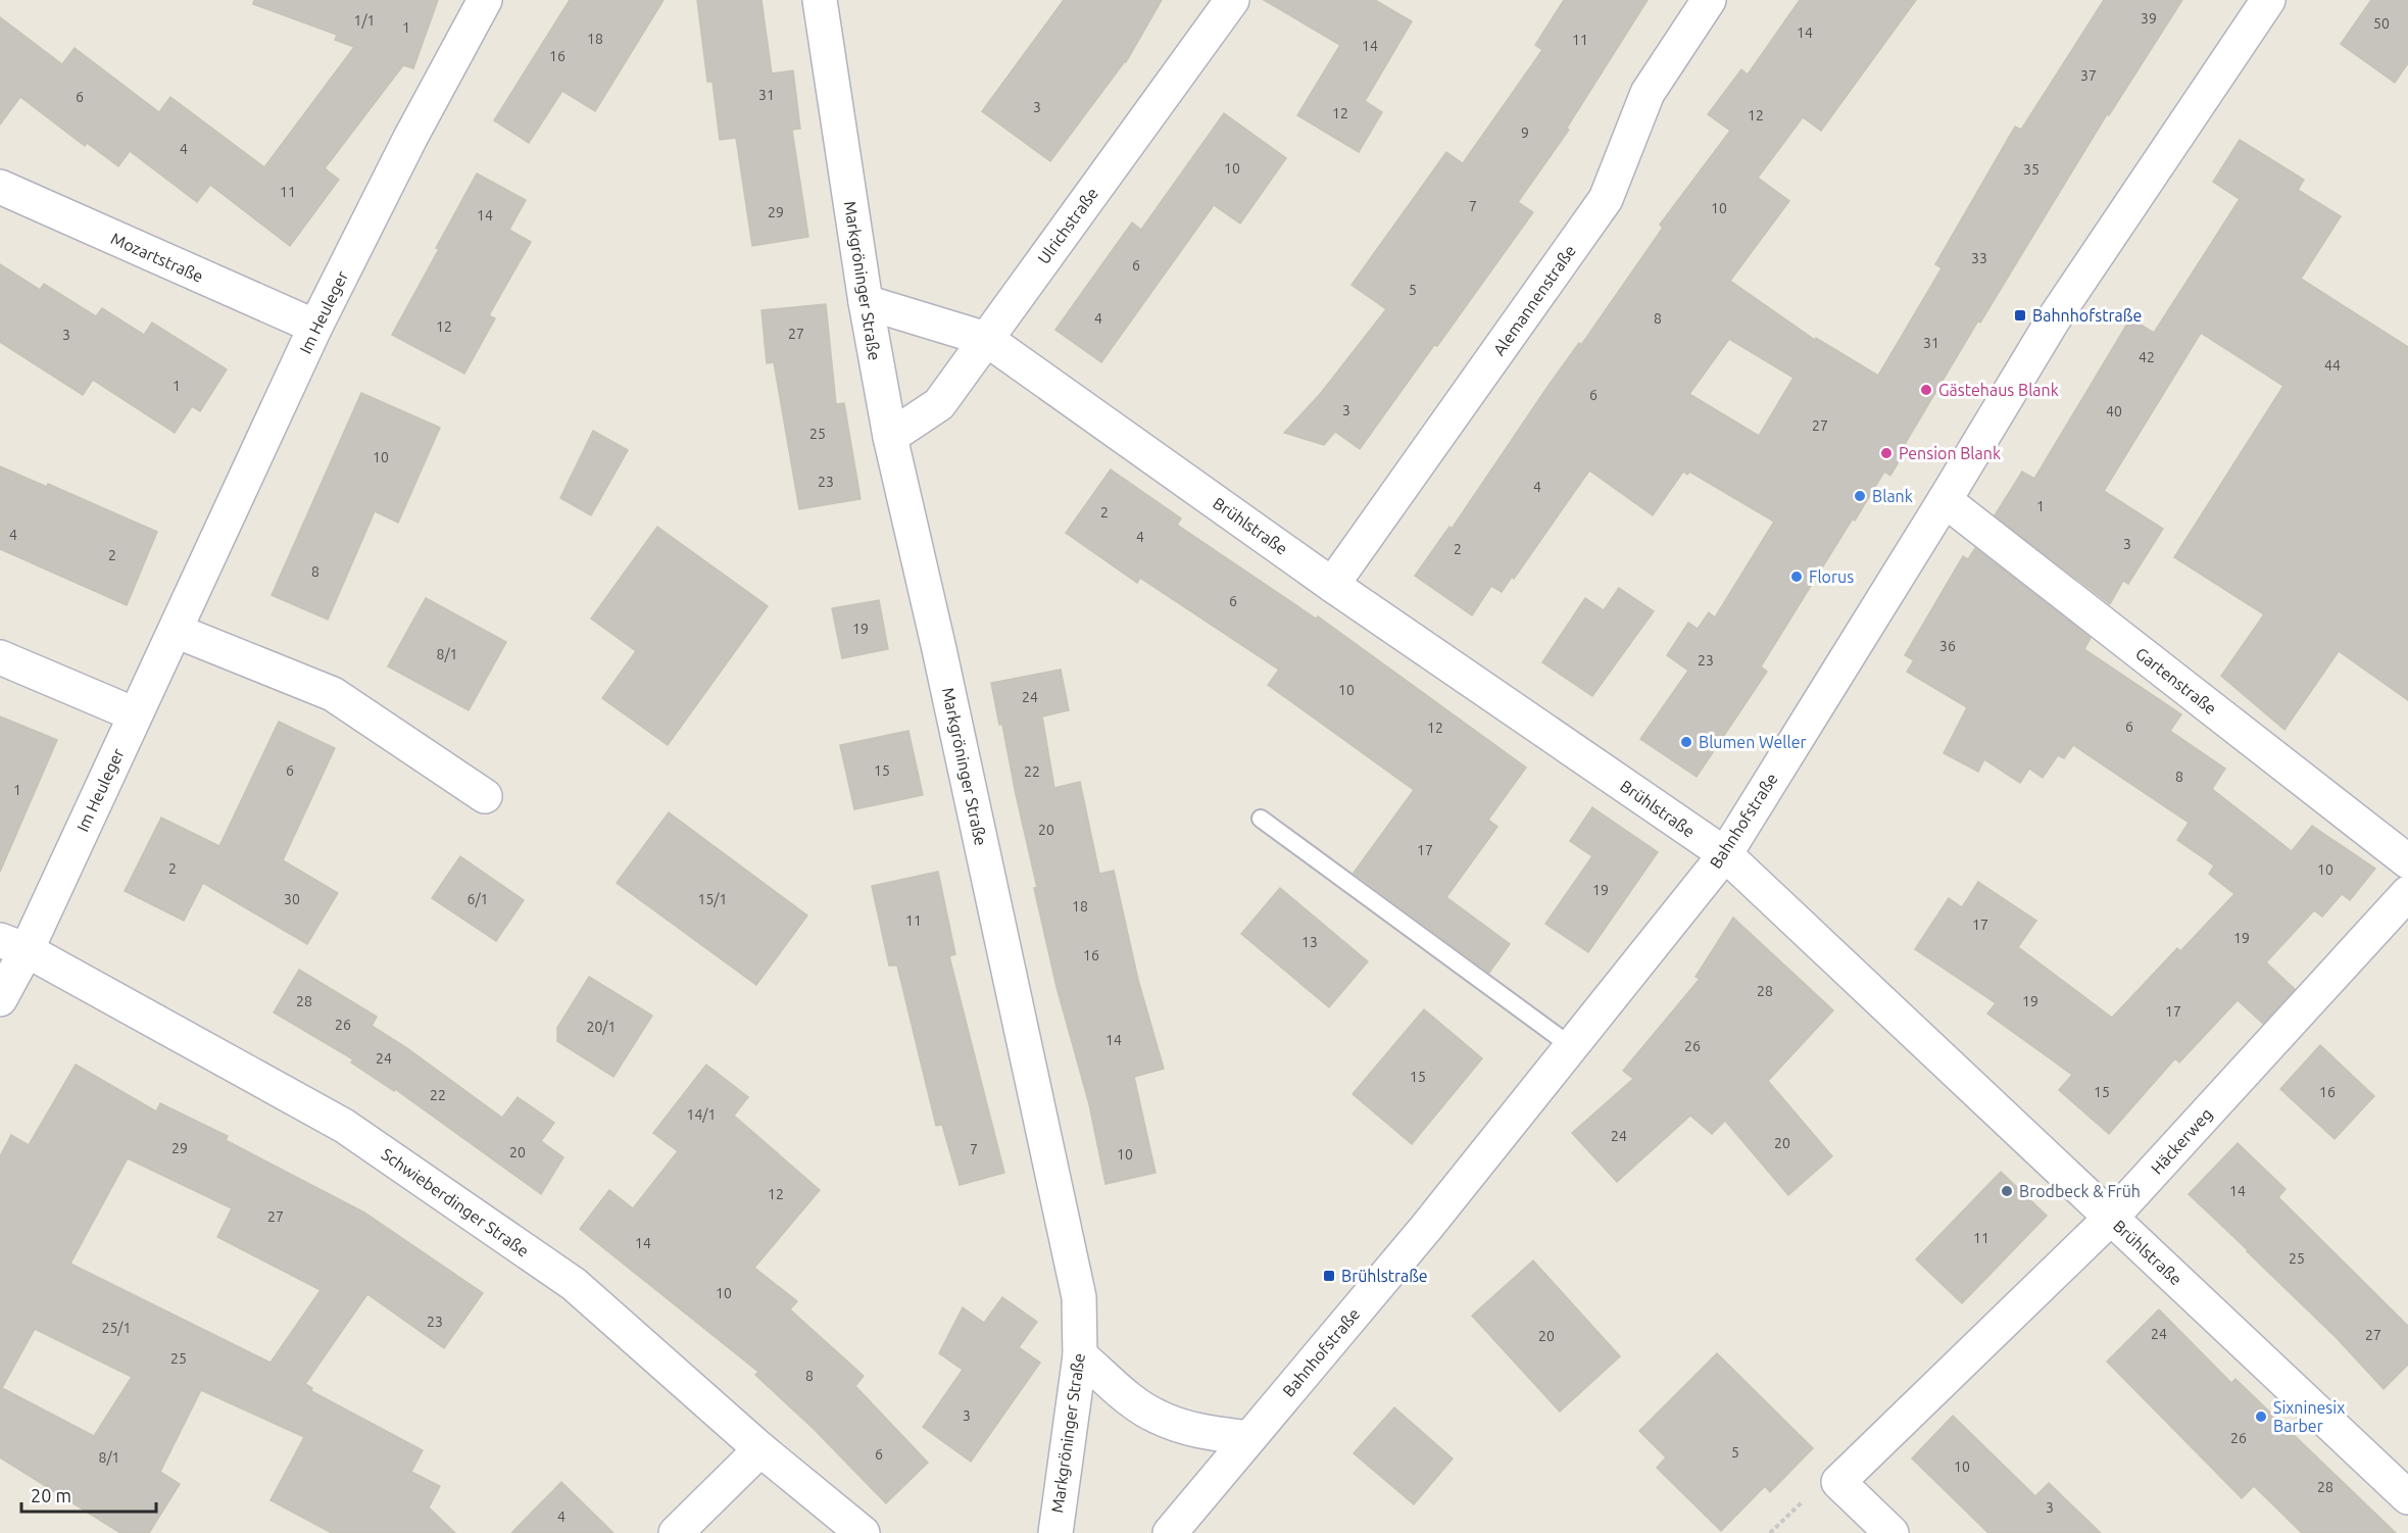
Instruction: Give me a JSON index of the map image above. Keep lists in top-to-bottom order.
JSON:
{
  "streets": {
    "street": [
      "Ulrichstraße",
      "Mozartstraße",
      "Markgröninger Straße",
      "Alemannenstraße",
      "Im Heuleger",
      "Brühlstraße",
      "Gartenstraße",
      "Bahnhofstraße",
      "Häckerweg",
      "Schwieberdinger Straße"
    ]
  },
  "crossings": [
    ["Ulrichstraße", "Markgröninger Straße"],
    ["Ulrichstraße", "Brühlstraße"],
    ["Mozartstraße", "Im Heuleger"],
    ["Markgröninger Straße", "Brühlstraße"],
    ["Alemannenstraße", "Brühlstraße"],
    ["Im Heuleger", "Schwieberdinger Straße"],
    ["Brühlstraße", "Bahnhofstraße"],
    ["Brühlstraße", "Häckerweg"],
    ["Gartenstraße", "Bahnhofstraße"]
  ],
  "places": {
    "transit": ["Bahnhofstraße", "Brühlstraße"],
    "other": [
      "Gästehaus Blank",
      "Pension Blank",
      "Blank",
      "Florus",
      "Blumen Weller",
      "Brodbeck & Früh",
      "Sixninesix Barber"
    ]
  },
  "house_numbers": [
    "39",
    "1/1",
    "50",
    "1",
    "14",
    "18",
    "11",
    "14",
    "16",
    "37",
    "31",
    "6",
    "3",
    "12",
    "12",
    "9",
    "4",
    "10",
    "35",
    "11",
    "7",
    "10",
    "29",
    "14",
    "33",
    "6",
    "5",
    "4",
    "8",
    "12",
    "27",
    "3",
    "31",
    "42",
    "44",
    "1",
    "6",
    "3",
    "40",
    "27",
    "25",
    "10",
    "23",
    "4",
    "1",
    "2",
    "4",
    "4",
    "3",
    "2",
    "2",
    "8",
    "6",
    "19",
    "36",
    "8/1",
    "23",
    "10",
    "24",
    "6",
    "12",
    "6",
    "15",
    "22",
    "8",
    "1",
    "20",
    "17",
    "2",
    "10",
    "19",
    "30",
    "6/1",
    "15/1",
    "18",
    "11",
    "17",
    "19",
    "13",
    "16",
    "28",
    "28",
    "19",
    "17",
    "26",
    "20/1",
    "14",
    "26",
    "24",
    "15",
    "15",
    "16",
    "22",
    "14/1",
    "24",
    "20",
    "29",
    "7",
    "20",
    "10",
    "14",
    "12",
    "27",
    "11",
    "14",
    "25",
    "10",
    "23",
    "25/1",
    "24",
    "27",
    "20",
    "25",
    "8",
    "3",
    "26",
    "5",
    "6",
    "8/1",
    "10",
    "28",
    "3",
    "4"
  ],
  "scale_bar": "20 m"
}
